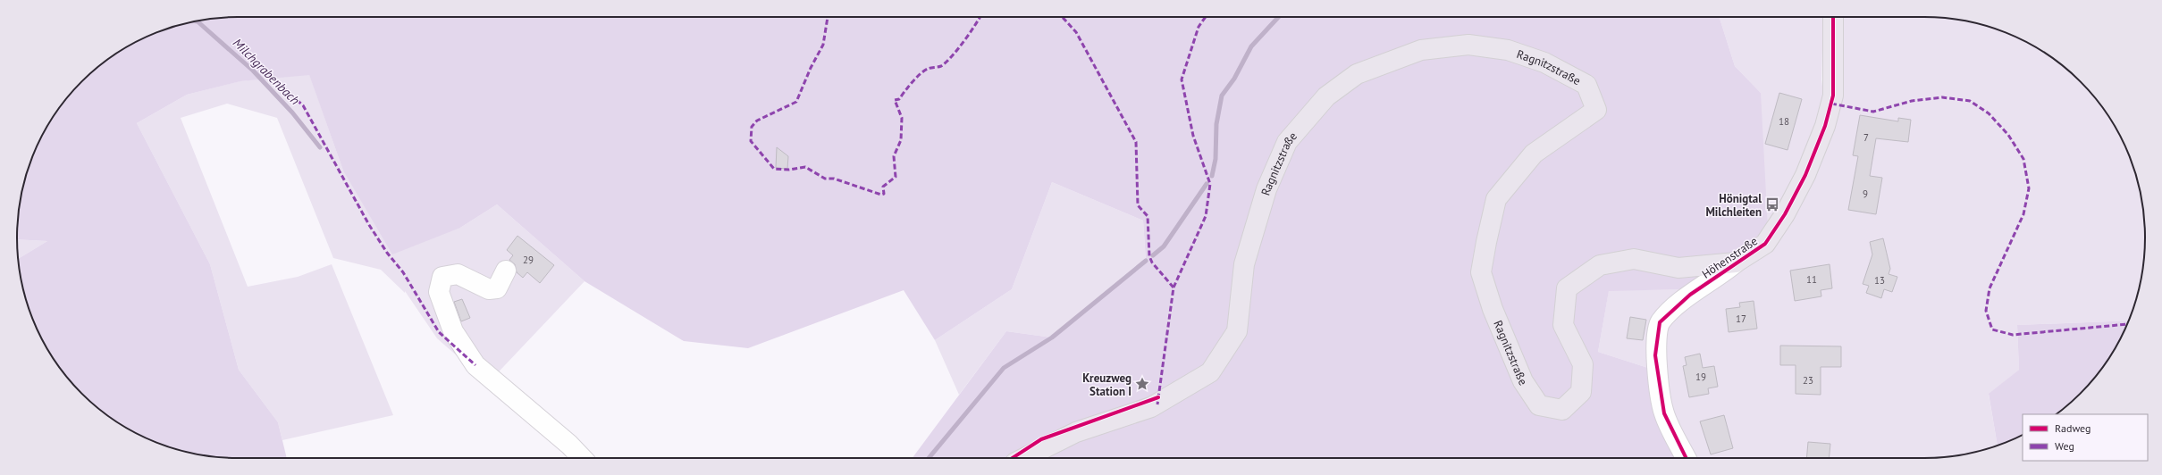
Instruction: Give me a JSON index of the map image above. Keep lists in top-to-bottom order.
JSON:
{
  "streets": {
    "main road": ["Ragnitzstraße", "Höhenstraße"]
  },
  "crossings": [
    ["Ragnitzstraße", "Höhenstraße"]
  ],
  "water": ["Milchgrabenbach"],
  "places": {
    "bus stop": ["Hönigtal Milchleiten"],
    "place": ["Kreuzweg Station I"]
  },
  "house_numbers": [
    "18",
    "7",
    "9",
    "29",
    "11",
    "13",
    "17",
    "19",
    "23"
  ],
  "legend": ["Radweg", "Weg"]
}
